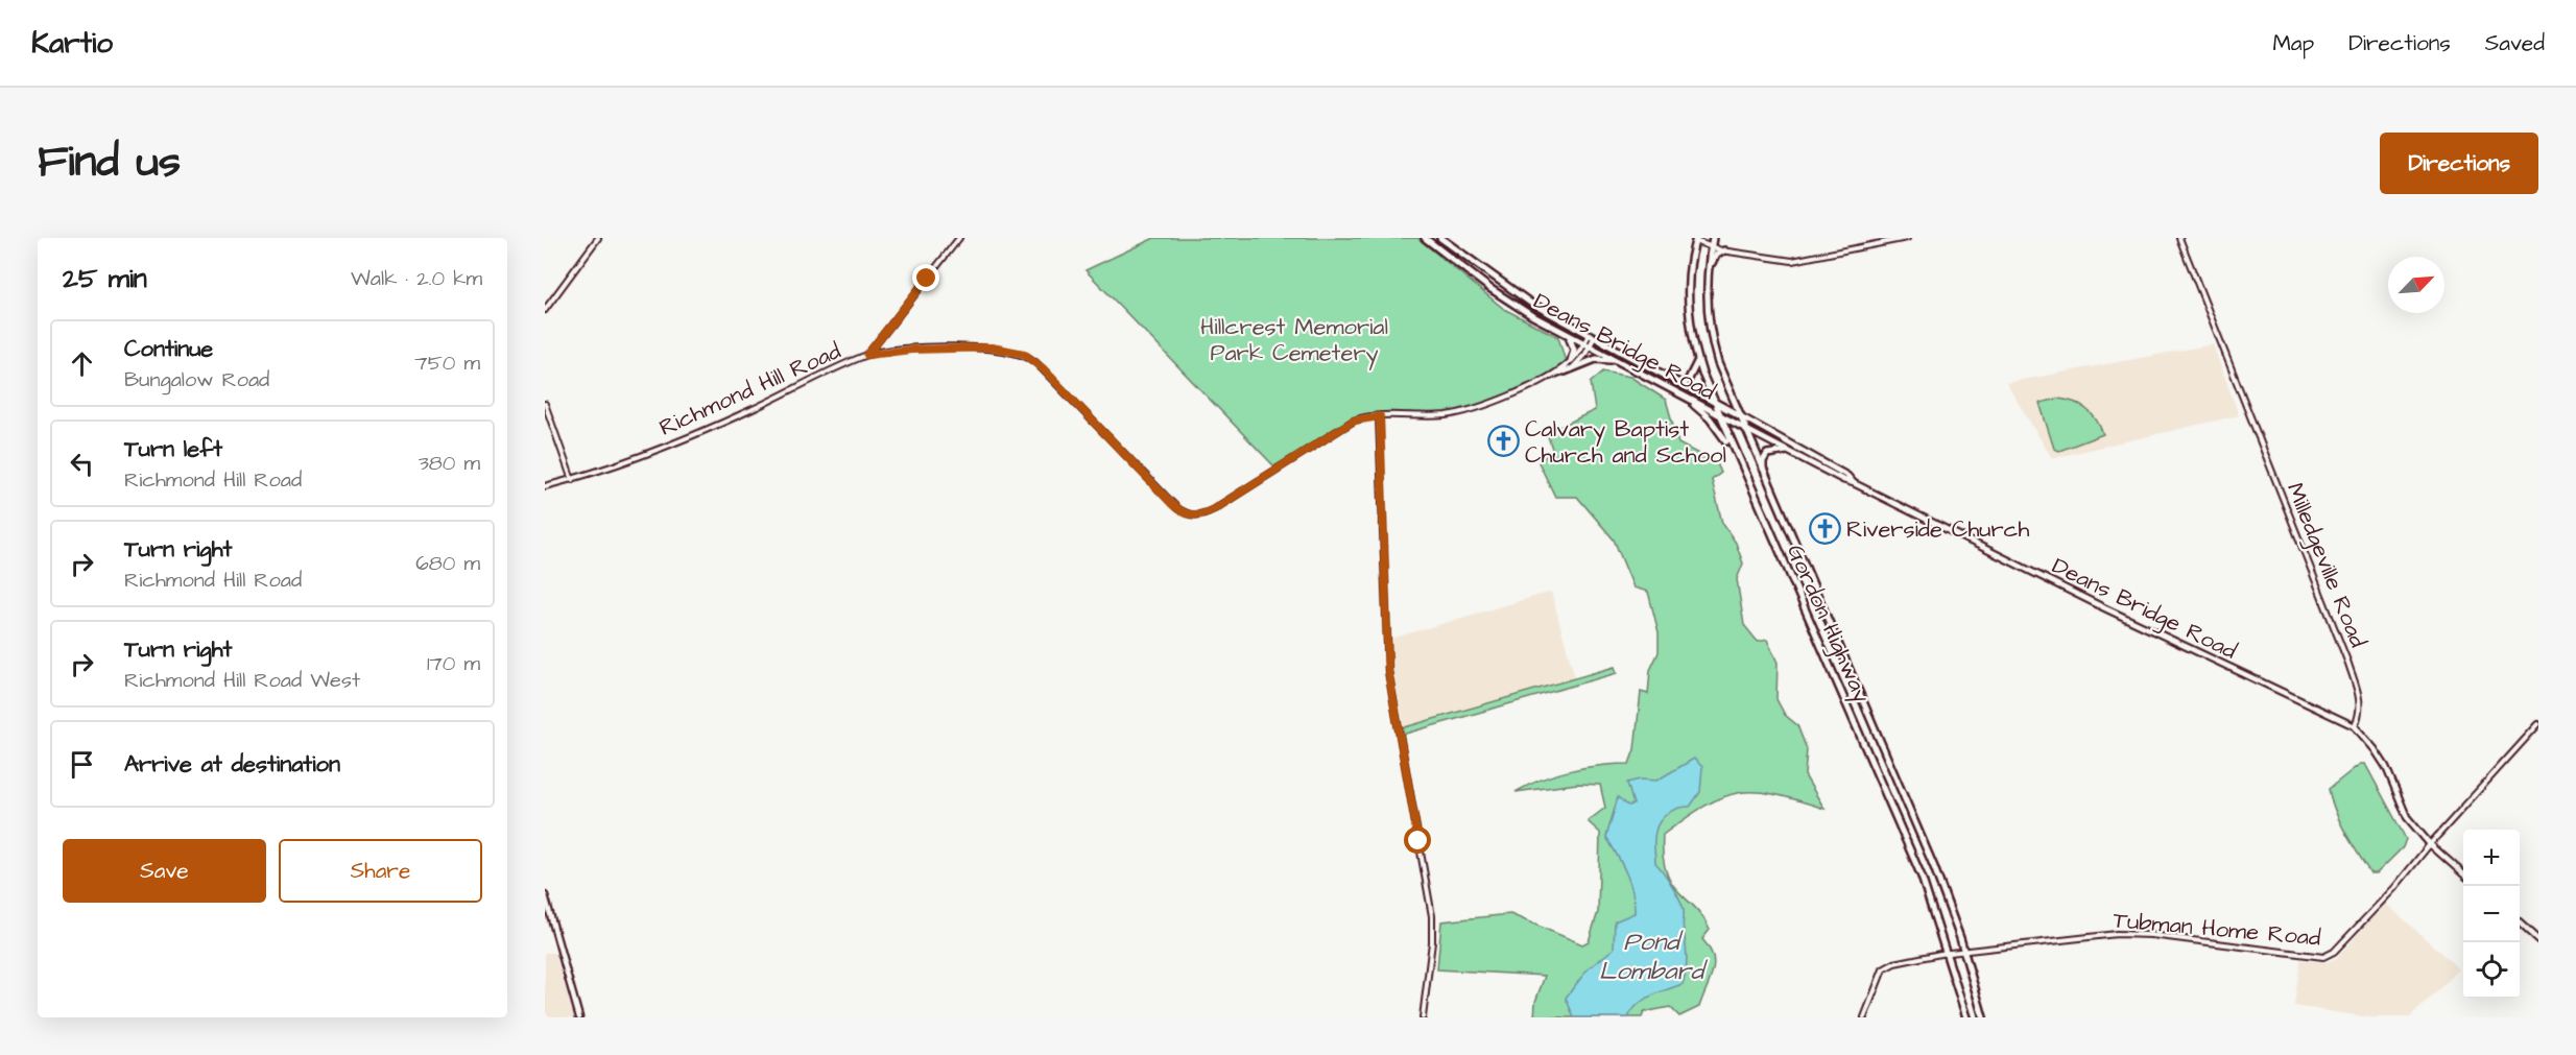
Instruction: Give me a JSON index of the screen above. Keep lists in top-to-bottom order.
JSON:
{
  "streets": {
    "highway": ["Deans Bridge Road", "Gordon Highway"],
    "street": ["Richmond Hill Road", "Milledgeville Road", "Tubman Home Road"]
  },
  "crossings": [
    ["Deans Bridge Road", "Richmond Hill Road"],
    ["Deans Bridge Road", "Milledgeville Road"],
    ["Deans Bridge Road", "Gordon Highway"],
    ["Gordon Highway", "Tubman Home Road"]
  ],
  "water": ["Pond Lombard"],
  "parks": ["Hillcrest Memorial Park Cemetery"],
  "places": {
    "church": ["Calvary Baptist Church and School", "Riverside Church"]
  },
  "north": "top right",
  "page": {
    "header": "Kartio",
    "nav": ["Map", "Directions", "Saved"],
    "title": "Find us",
    "buttons": [
      "Directions",
      ["Save", "Share"]
    ],
    "heading": ["25 min", "Walk · 2.0 km"],
    "list": [
      ["Continue", "Bungalow Road", "750 m"],
      ["Turn left", "Richmond Hill Road", "380 m"],
      ["Turn right", "Richmond Hill Road", "680 m"],
      ["Turn right", "Richmond Hill Road West", "170 m"],
      "Arrive at destination"
    ],
    "map_buttons": ["+", "−"]
  }
}
